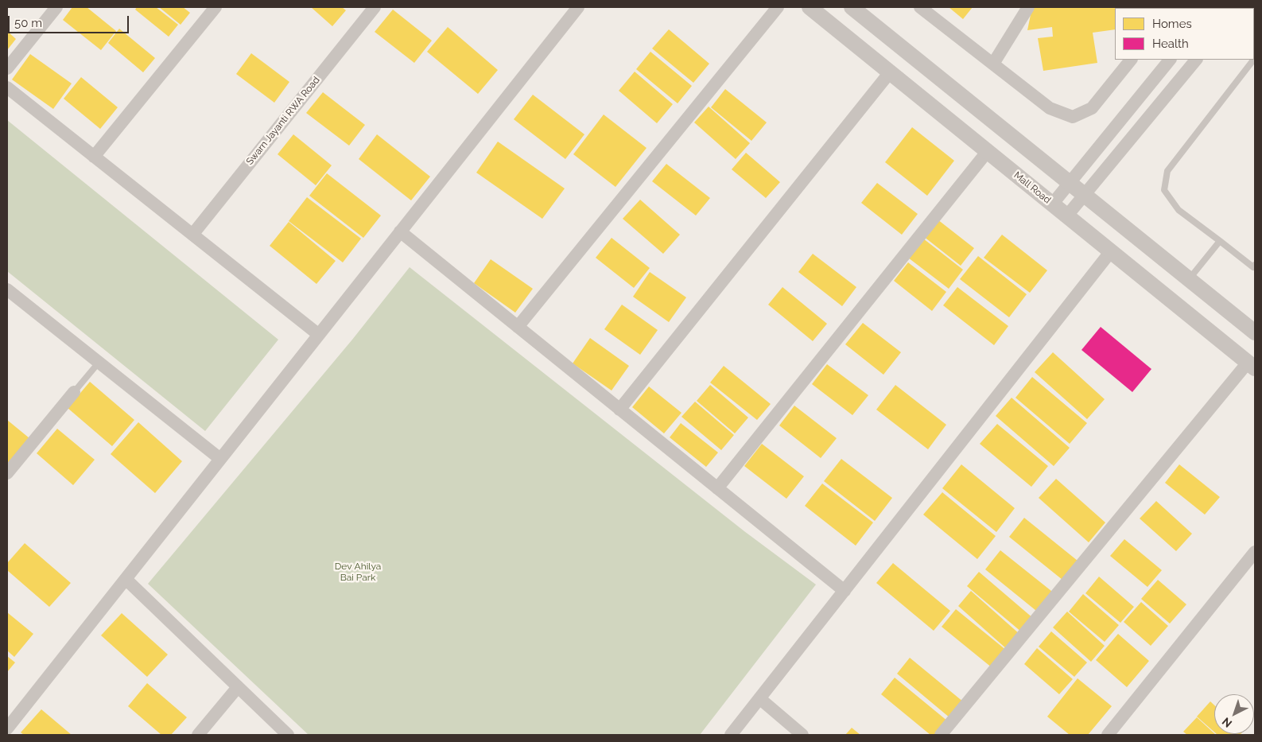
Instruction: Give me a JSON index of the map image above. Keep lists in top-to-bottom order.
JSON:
{
  "streets": {
    "street": ["Swarn Jayanti RWA Road", "Mall Road"]
  },
  "parks": ["Dev Ahilya Bai Park"],
  "legend": ["Homes", "Health"],
  "scale_bar": "50 m",
  "north": "bottom left"
}
